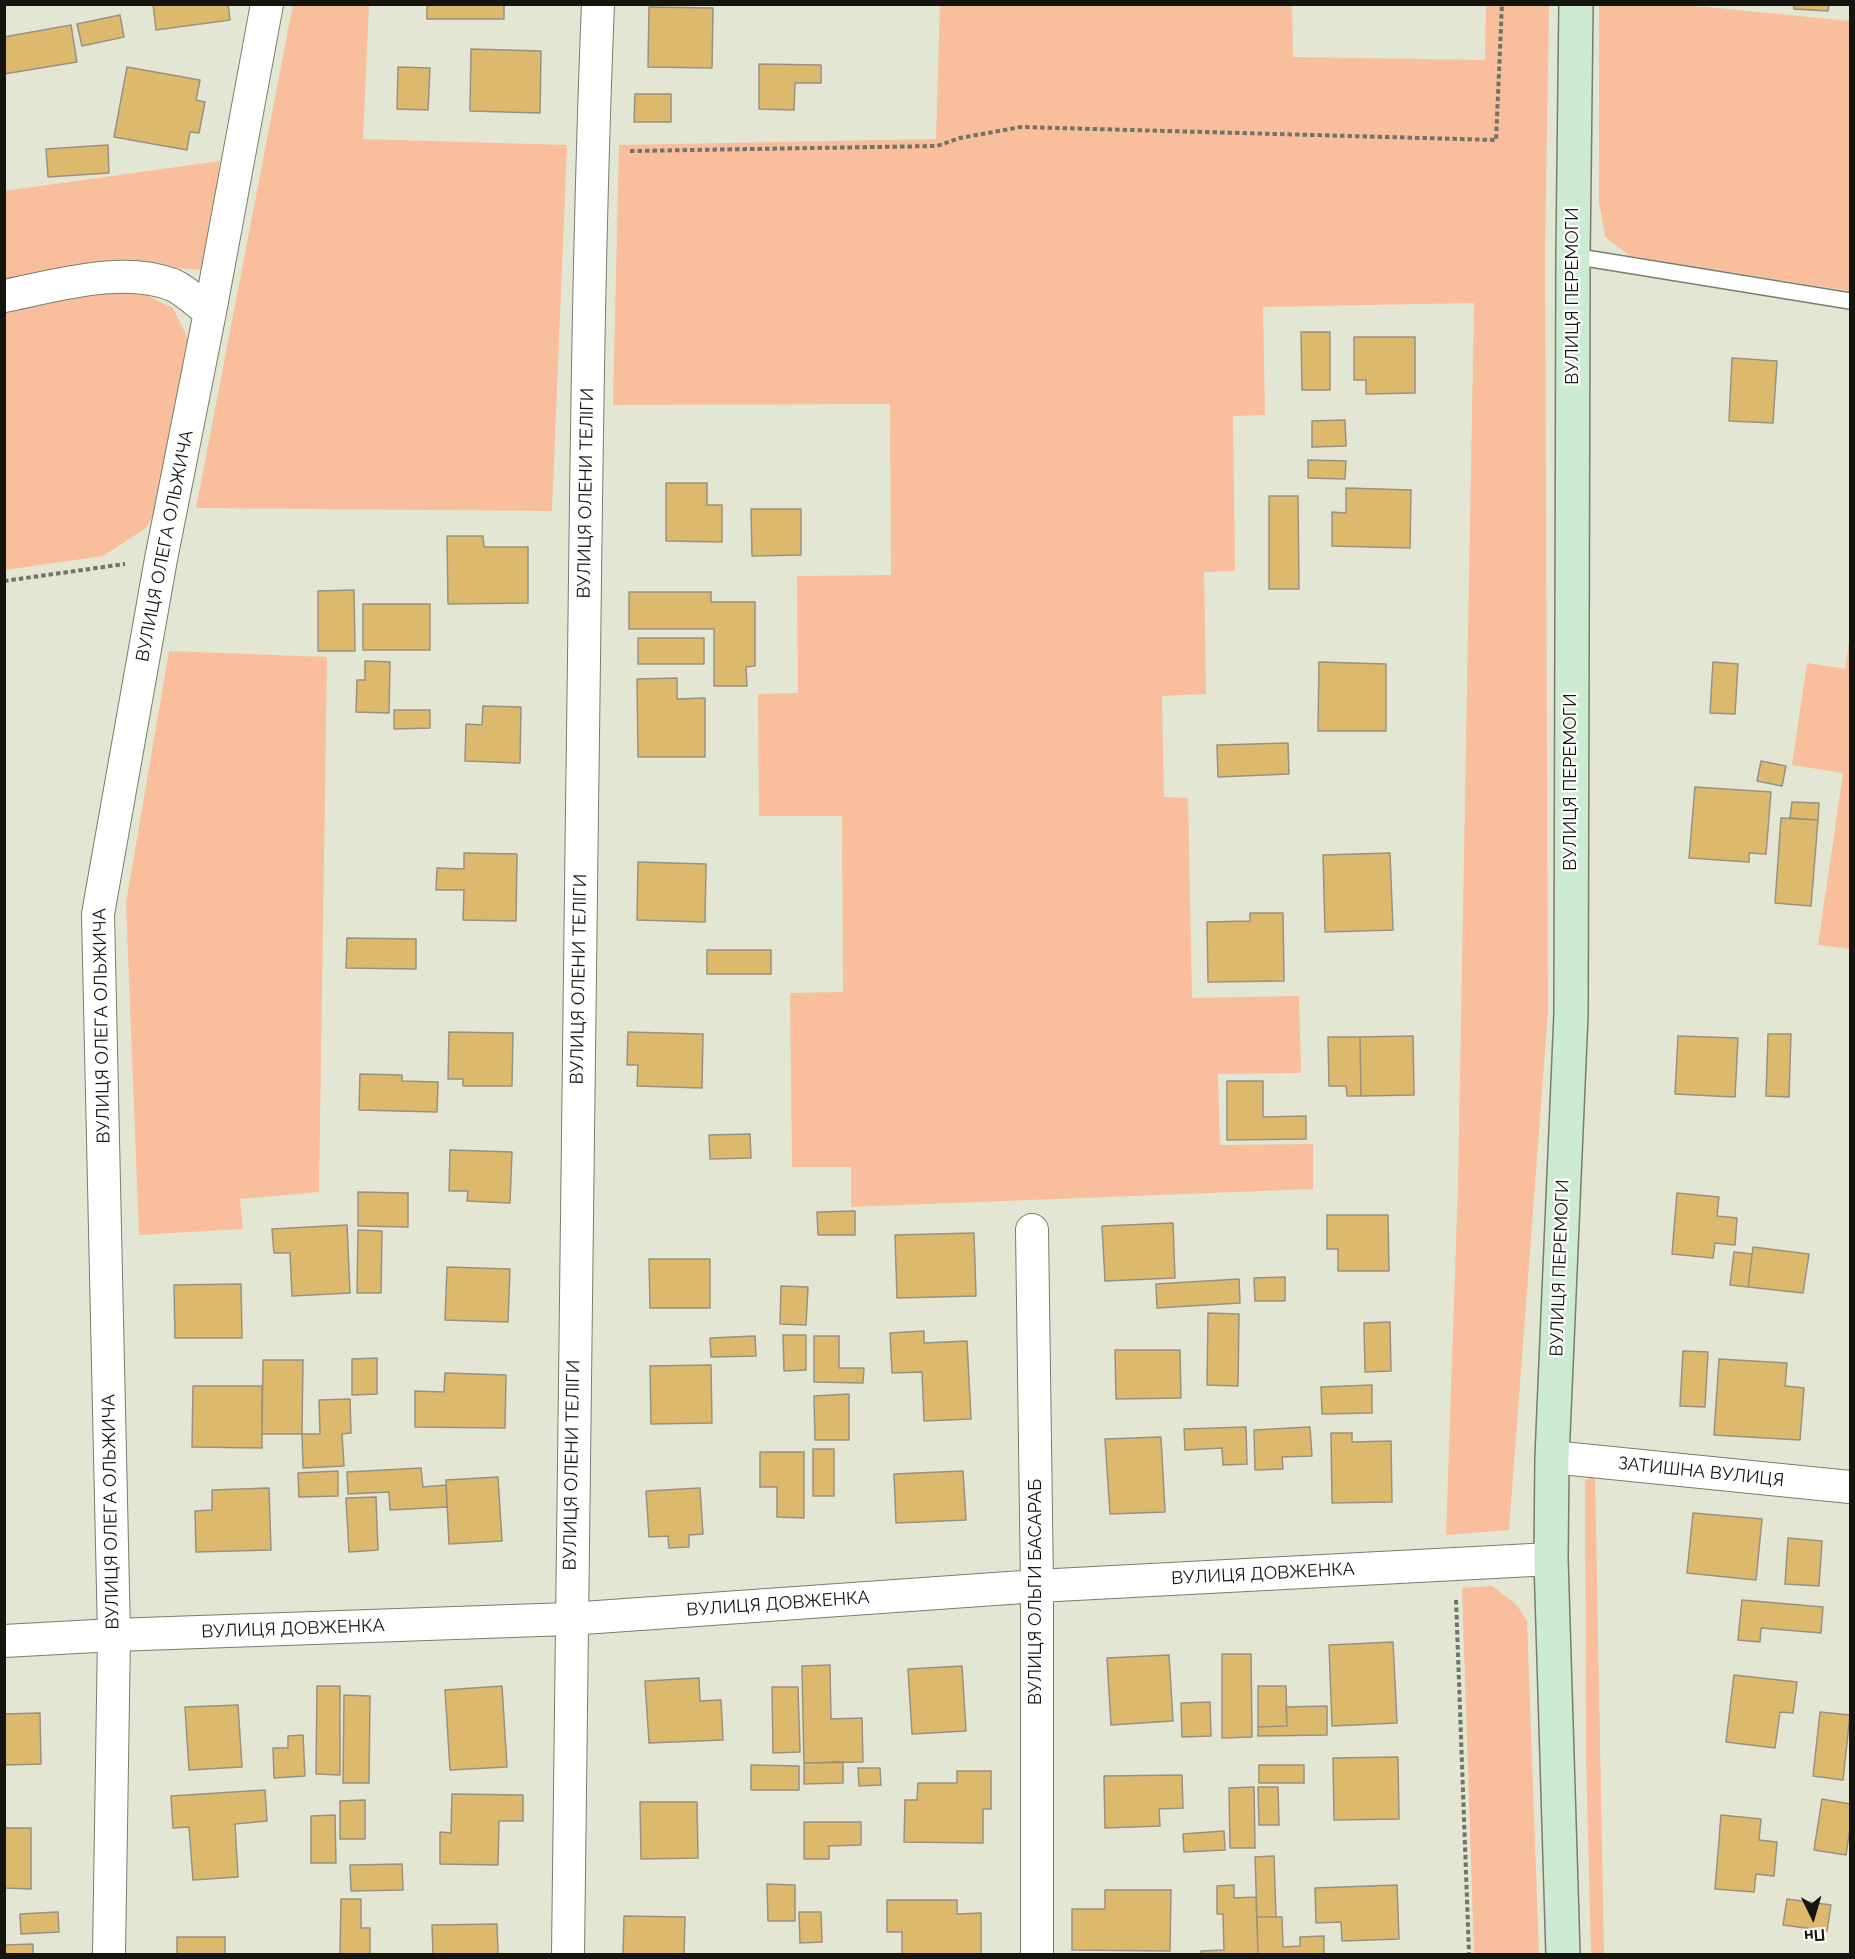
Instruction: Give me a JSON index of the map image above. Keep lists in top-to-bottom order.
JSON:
{
  "streets": {
    "main road": ["ВУЛИЦЯ ПЕРЕМОГИ"],
    "street": [
      "ВУЛИЦЯ ОЛЕНИ ТЕЛІГИ",
      "ВУЛИЦЯ ОЛЕГА ОЛЬЖИЧА",
      "ЗАТИШНА ВУЛИЦЯ",
      "ВУЛИЦЯ ДОВЖЕНКА",
      "ВУЛИЦЯ ОЛЬГИ БАСАРАБ"
    ]
  },
  "crossings": [
    ["ВУЛИЦЯ ПЕРЕМОГИ", "ЗАТИШНА ВУЛИЦЯ"],
    ["ВУЛИЦЯ ПЕРЕМОГИ", "ВУЛИЦЯ ДОВЖЕНКА"],
    ["ВУЛИЦЯ ОЛЕНИ ТЕЛІГИ", "ВУЛИЦЯ ДОВЖЕНКА"],
    ["ВУЛИЦЯ ОЛЕГА ОЛЬЖИЧА", "ВУЛИЦЯ ДОВЖЕНКА"],
    ["ВУЛИЦЯ ДОВЖЕНКА", "ВУЛИЦЯ ОЛЬГИ БАСАРАБ"]
  ],
  "north": "bottom"
}
